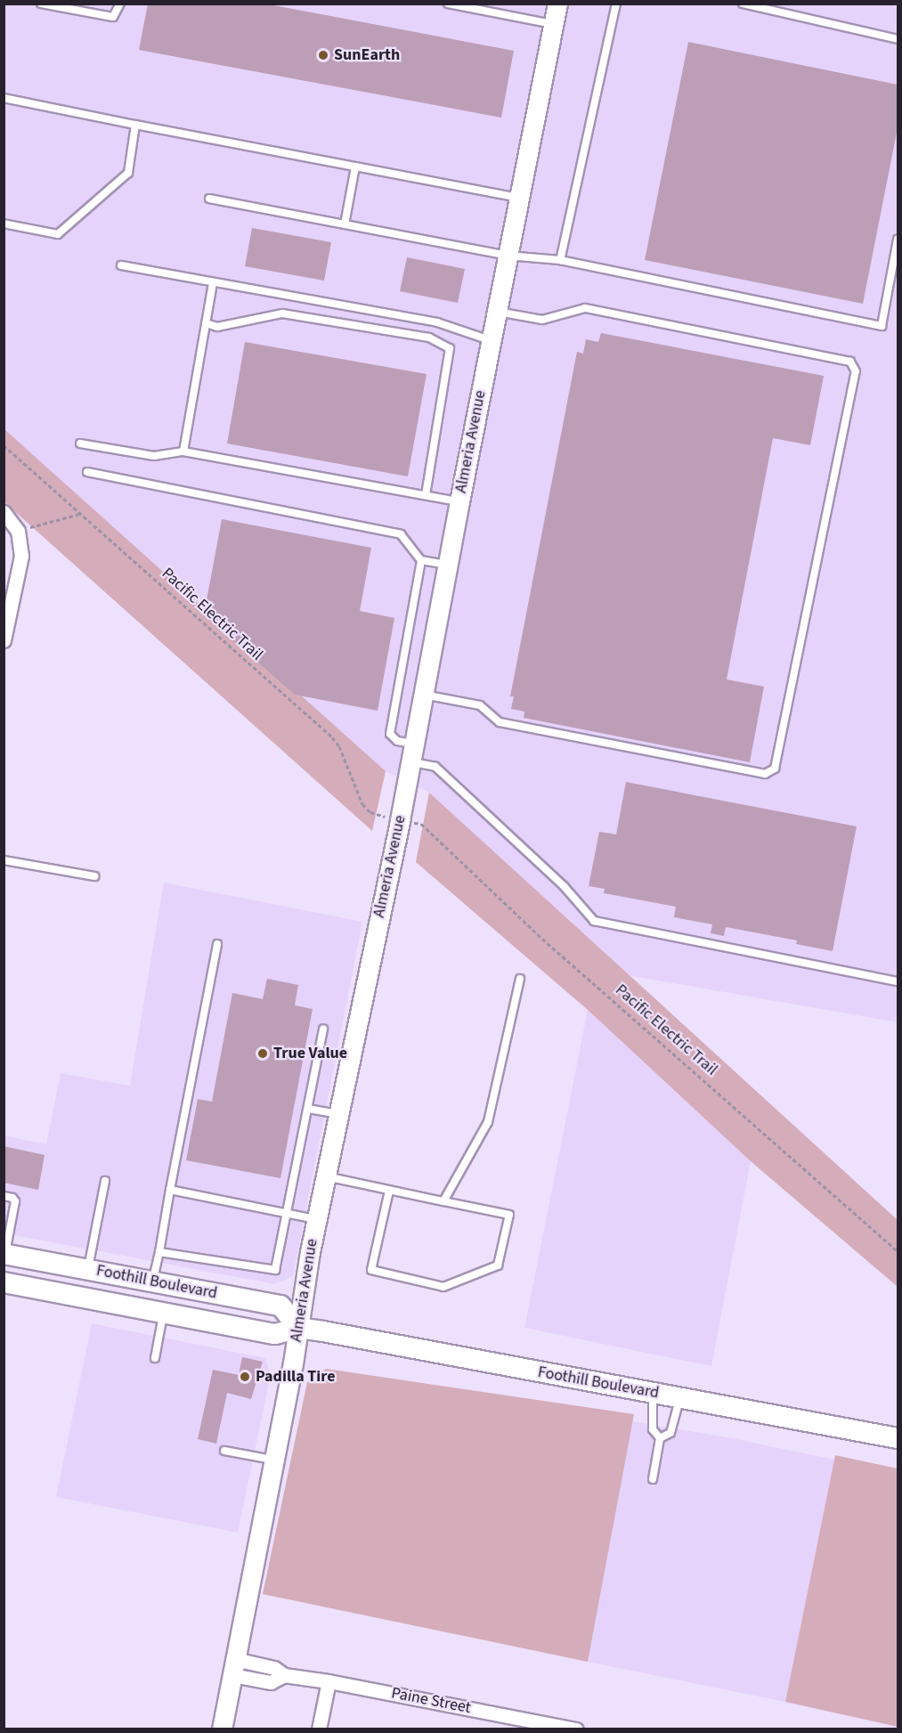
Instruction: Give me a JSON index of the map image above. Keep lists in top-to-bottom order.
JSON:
{
  "streets": {
    "main road": ["Foothill Boulevard"],
    "street": ["Almeria Avenue", "Paine Street"],
    "path": ["Pacific Electric Trail"]
  },
  "crossings": [
    ["Almeria Avenue", "Foothill Boulevard"],
    ["Almeria Avenue", "Paine Street"]
  ],
  "places": ["SunEarth", "True Value", "Padilla Tire"]
}
